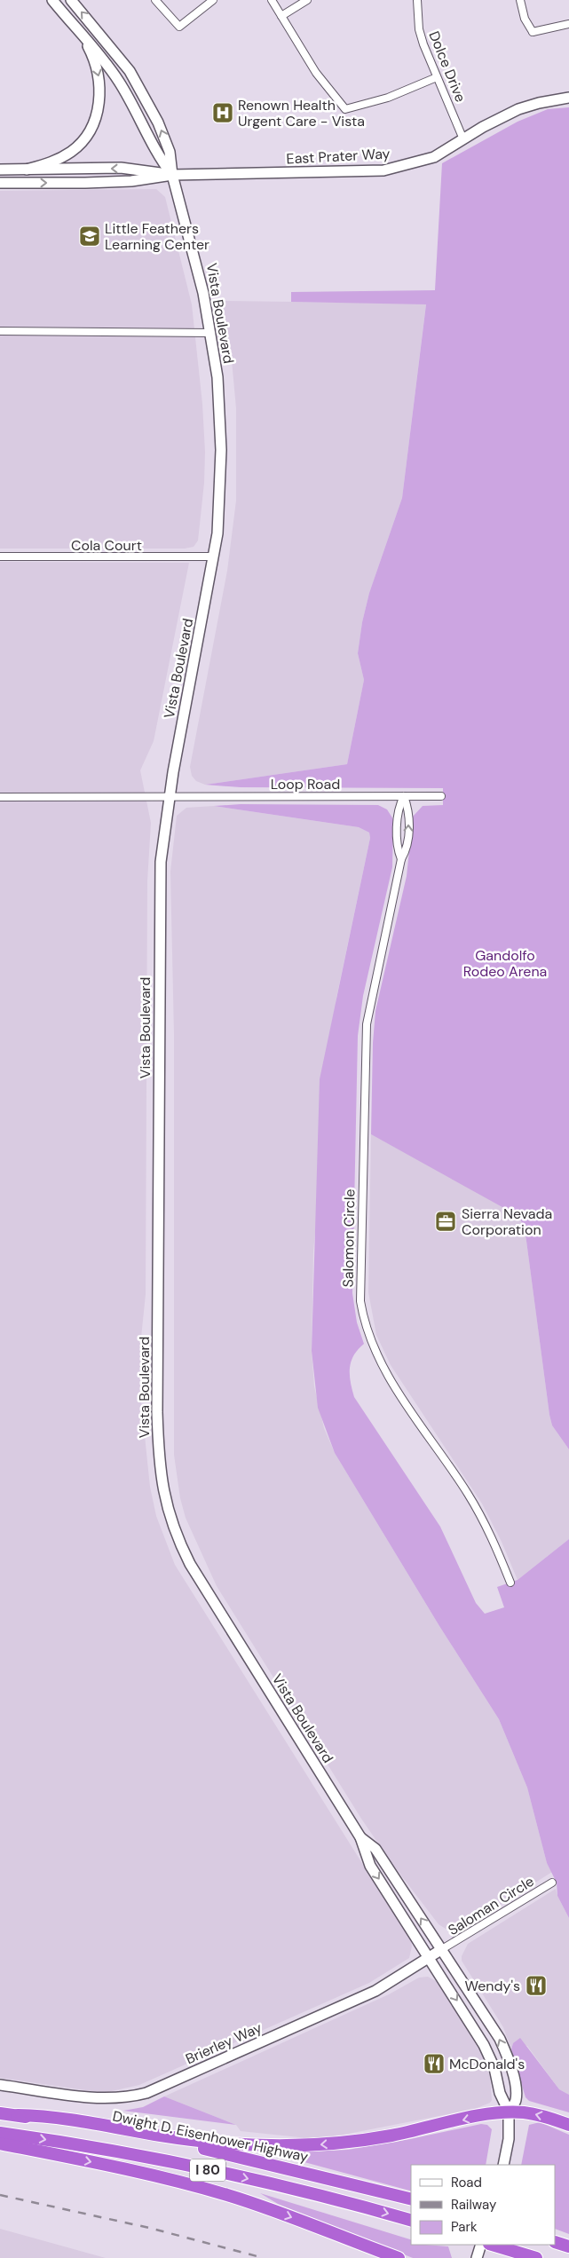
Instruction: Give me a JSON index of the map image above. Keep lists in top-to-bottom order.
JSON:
{
  "streets": {
    "highway": ["Dwight D. Eisenhower Highway", "I 80"],
    "main road": ["East Prater Way", "Vista Boulevard", "Brierley Way"],
    "street": [
      "Dolce Drive",
      "Cola Court",
      "Loop Road",
      "Salomon Circle",
      "Saloman Circle"
    ]
  },
  "crossings": [
    ["Dolce Drive", "East Prater Way"],
    ["East Prater Way", "Vista Boulevard"],
    ["Vista Boulevard", "Cola Court"],
    ["Vista Boulevard", "Loop Road"],
    ["Vista Boulevard", "Saloman Circle"],
    ["Vista Boulevard", "Brierley Way"],
    ["Loop Road", "Salomon Circle"],
    ["Saloman Circle", "Brierley Way"]
  ],
  "parks": ["Gandolfo Rodeo Arena"],
  "places": {
    "hospital": ["Renown Health Urgent Care - Vista"],
    "school or university": ["Little Feathers Learning Center"],
    "office": ["Sierra Nevada Corporation"],
    "restaurant": ["Wendy's", "McDonald's"]
  },
  "legend": ["Road", "Railway", "Park"]
}
